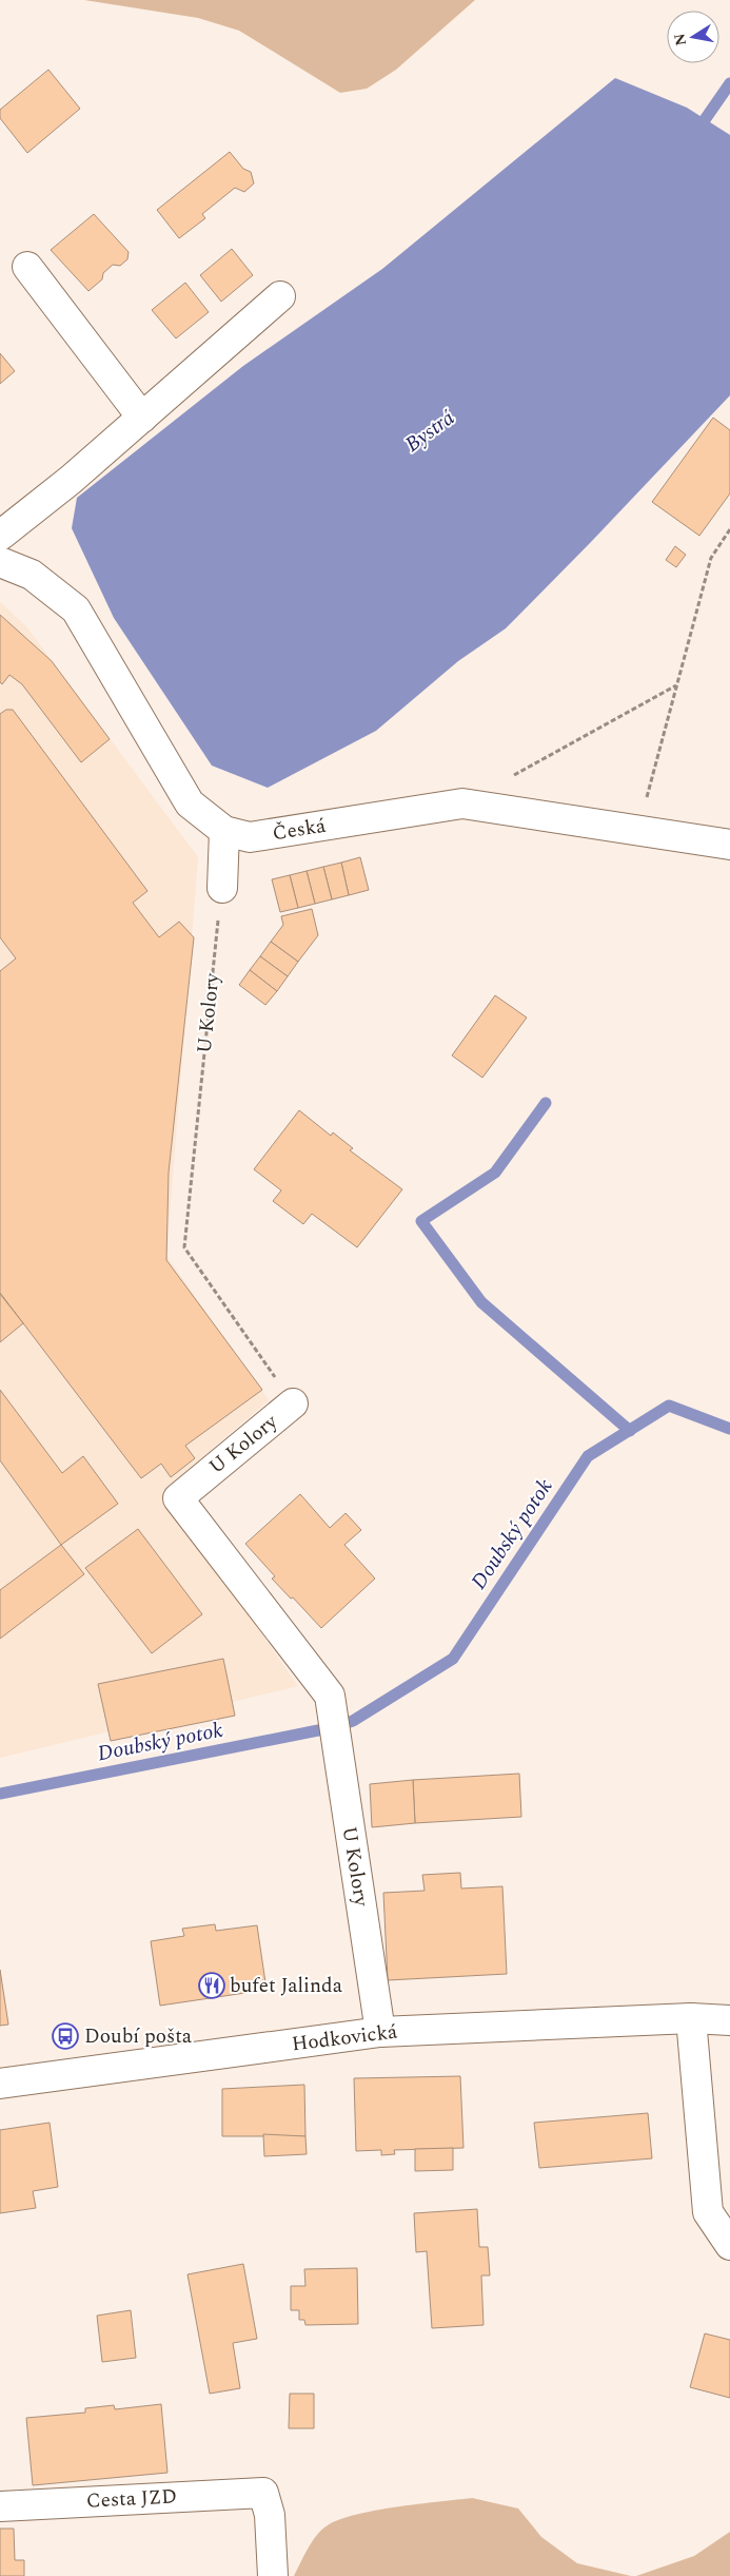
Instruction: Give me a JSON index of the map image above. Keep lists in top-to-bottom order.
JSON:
{
  "streets": {
    "street": [
      "Česká",
      "U Kolory",
      "Hodkovická",
      "Cesta JZD"
    ]
  },
  "crossings": [
    ["U Kolory", "Hodkovická"]
  ],
  "water": ["Bystrá", "Doubský potok"],
  "places": {
    "restaurant": ["bufet Jalinda"],
    "bus stop": ["Doubí pošta"]
  },
  "north": "left"
}
